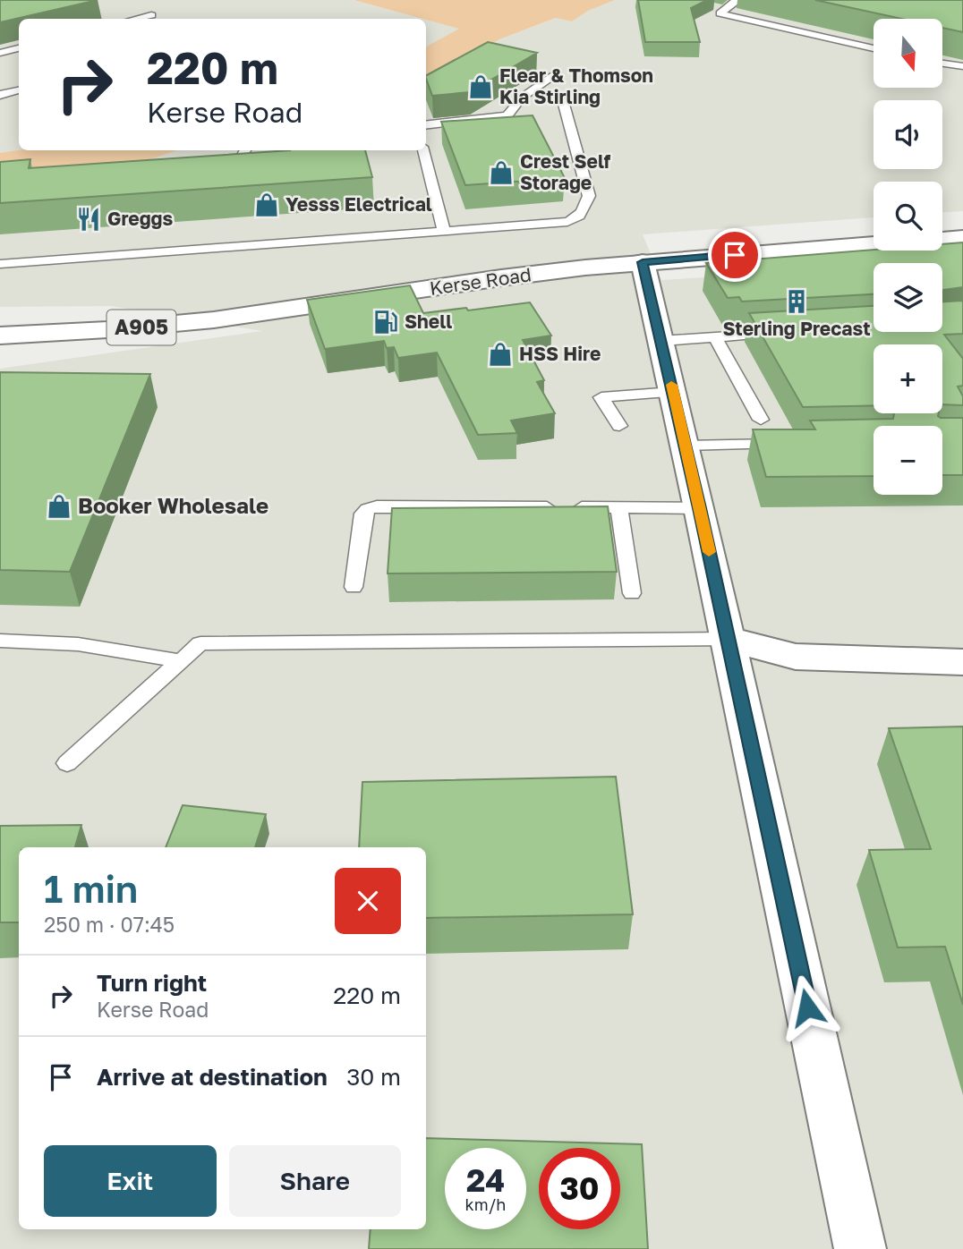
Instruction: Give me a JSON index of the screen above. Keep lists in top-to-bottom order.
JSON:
{
  "streets": {
    "street": ["Kerse Road", "A905"]
  },
  "places": {
    "shop": [
      "Flear & Thomson Kia Stirling",
      "Crest Self Storage",
      "Yesss Electrical",
      "HSS Hire",
      "Booker Wholesale"
    ],
    "restaurant": ["Greggs"],
    "building": ["Sterling Precast"],
    "fuel station": ["Shell"]
  },
  "north": "bottom",
  "page": {
    "map_buttons": ["+", "−"],
    "turn": ["220 m", "Kerse Road"],
    "heading": ["1 min", "250 m · 07:45"],
    "list": [
      {
        "name": "Turn right",
        "note": "Kerse Road",
        "value": "220 m"
      },
      {
        "name": "Arrive at destination",
        "value": "30 m"
      }
    ],
    "buttons": ["Exit", "Share"],
    "speed": "24 km/h",
    "limit": "30"
  }
}
